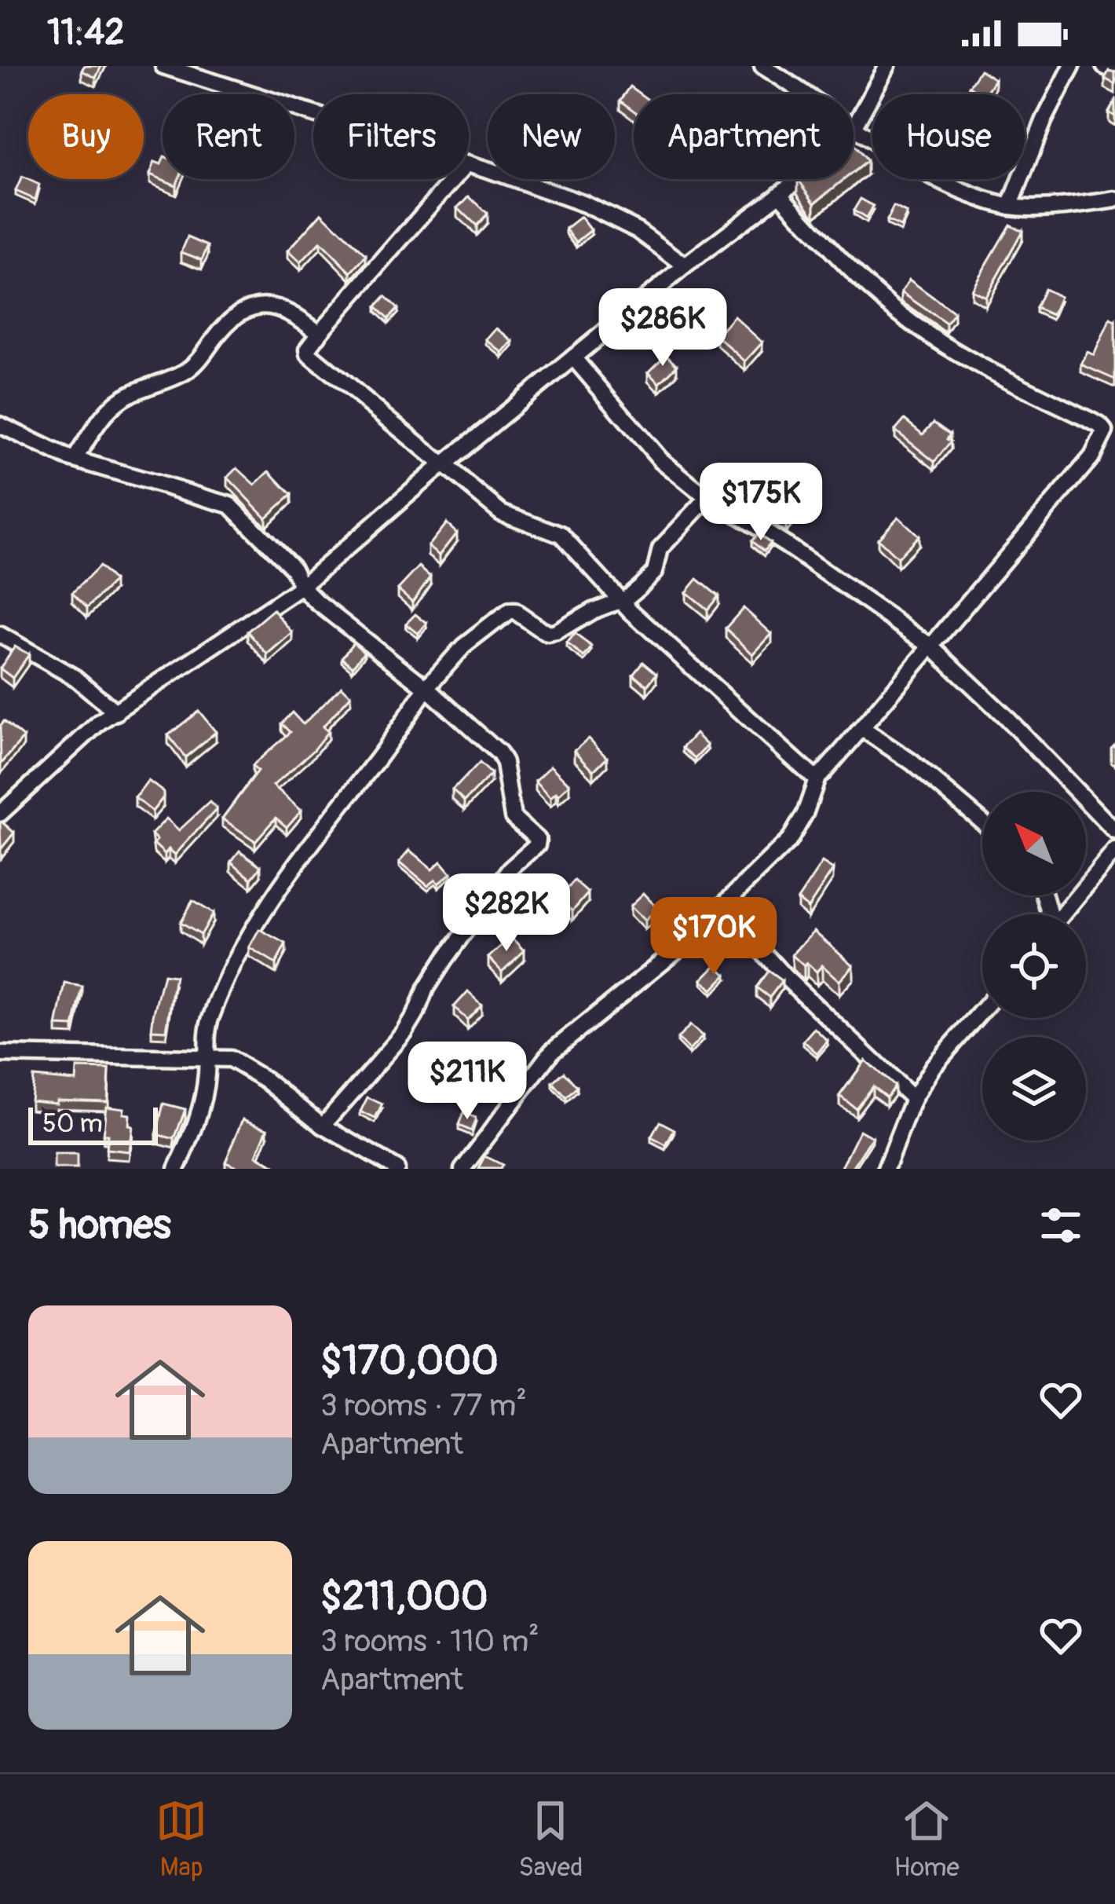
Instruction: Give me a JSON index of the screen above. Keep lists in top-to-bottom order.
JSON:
{
  "scale_bar": "50 m",
  "north": "top left",
  "page": {
    "status": "11:42",
    "chip": [
      "Buy",
      "Rent",
      "Filters",
      "New",
      "Apartment",
      "House"
    ],
    "price": [
      "$286K",
      "$175K",
      "$282K",
      "$170K",
      "$211K"
    ],
    "scale": "50 m",
    "heading": "5 homes",
    "list": [
      {
        "name": "$170,000",
        "note": "3 rooms · 77 m² · Apartment"
      },
      {
        "name": "$211,000",
        "note": "3 rooms · 110 m² · Apartment"
      }
    ],
    "tabs": ["Map", "Saved", "Home"]
  }
}
